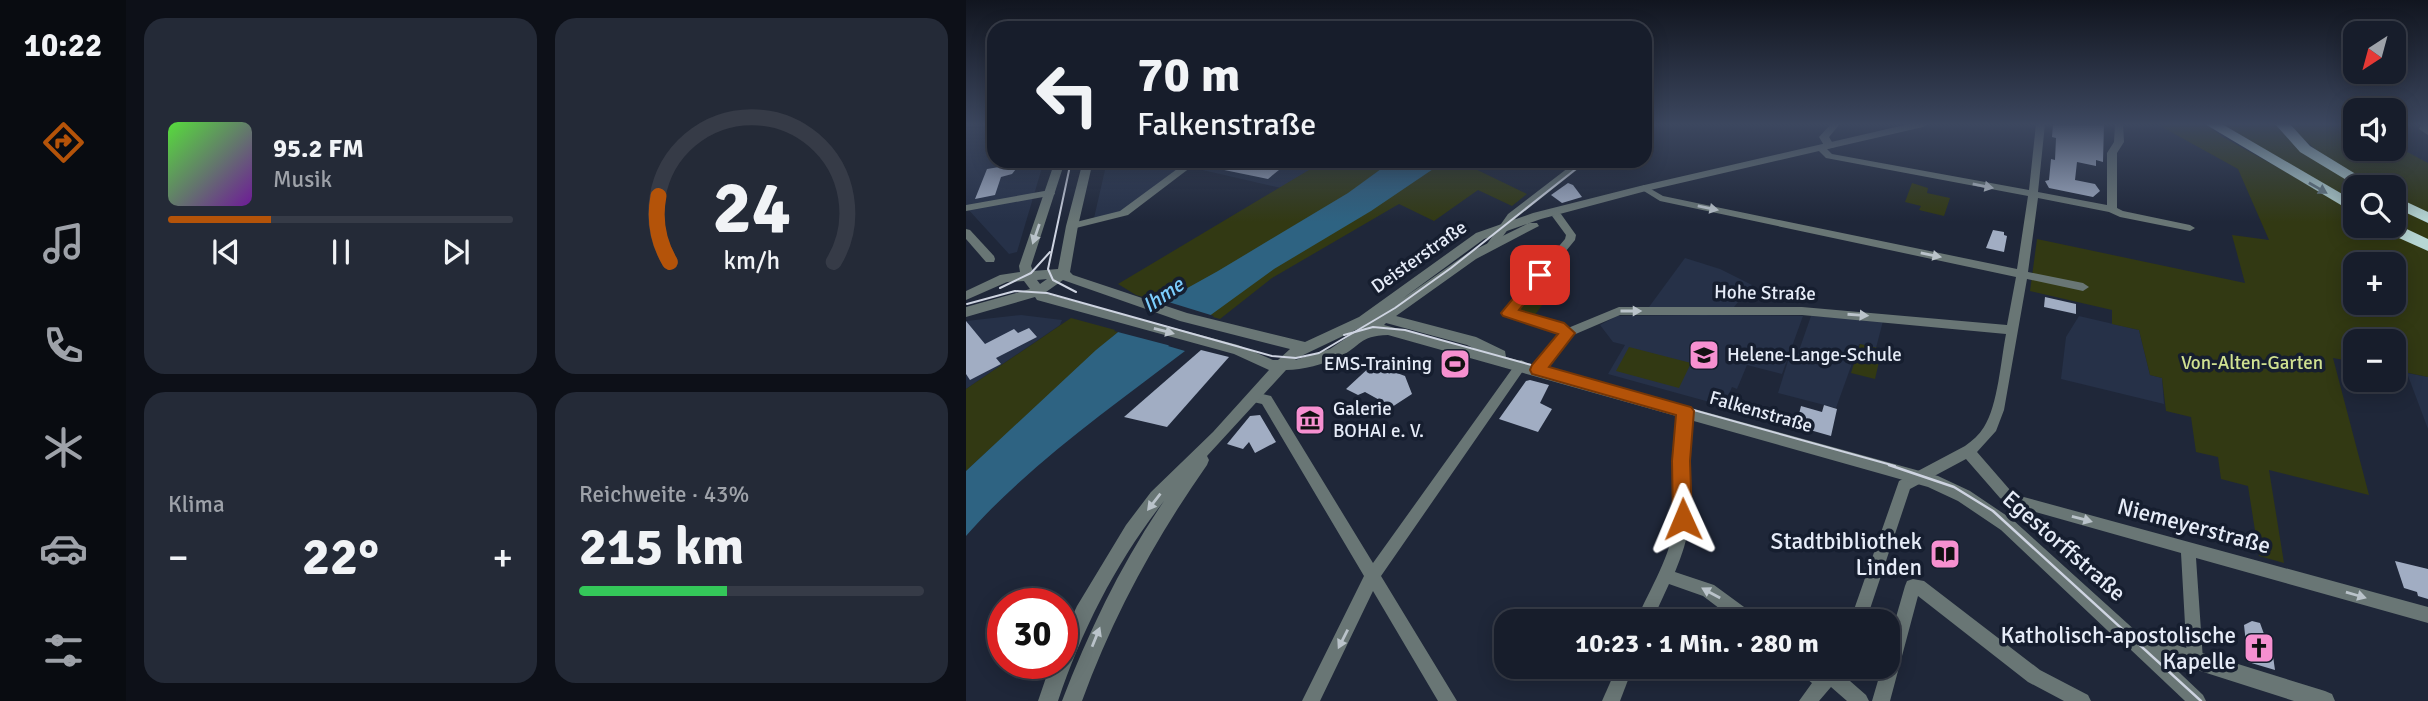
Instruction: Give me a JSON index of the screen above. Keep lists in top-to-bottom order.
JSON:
{
  "streets": {
    "street": [
      "Deisterstraße",
      "Hohe Straße",
      "Falkenstraße",
      "Niemeyerstraße",
      "Egestorffstraße"
    ]
  },
  "crossings": [
    ["Deisterstraße", "Falkenstraße"],
    ["Hohe Straße", "Falkenstraße"],
    ["Falkenstraße", "Egestorffstraße"]
  ],
  "water": ["Ihme"],
  "parks": ["Von-Alten-Garten"],
  "places": {
    "school or university": ["Helene-Lange-Schule"],
    "sports": ["EMS-Training"],
    "museum": ["Galerie BOHAI e. V."],
    "library": ["Stadtbibliothek Linden"],
    "church": ["Katholisch-apostolische Kapelle"]
  },
  "north": "bottom left",
  "page": {
    "tabs": "10:22",
    "map_buttons": ["+", "−"],
    "turn": ["70 m", "Falkenstraße"],
    "song": ["95.2 FM", "Musik"],
    "tile": [
      "Klima",
      ["Reichweite · 43%", "215 km"]
    ],
    "heat": ["−", "22°", "+"],
    "limit": "30",
    "trip": "10:23 · 1 Min. · 280 m",
    "gauge": ["24", "km/h"]
  }
}
